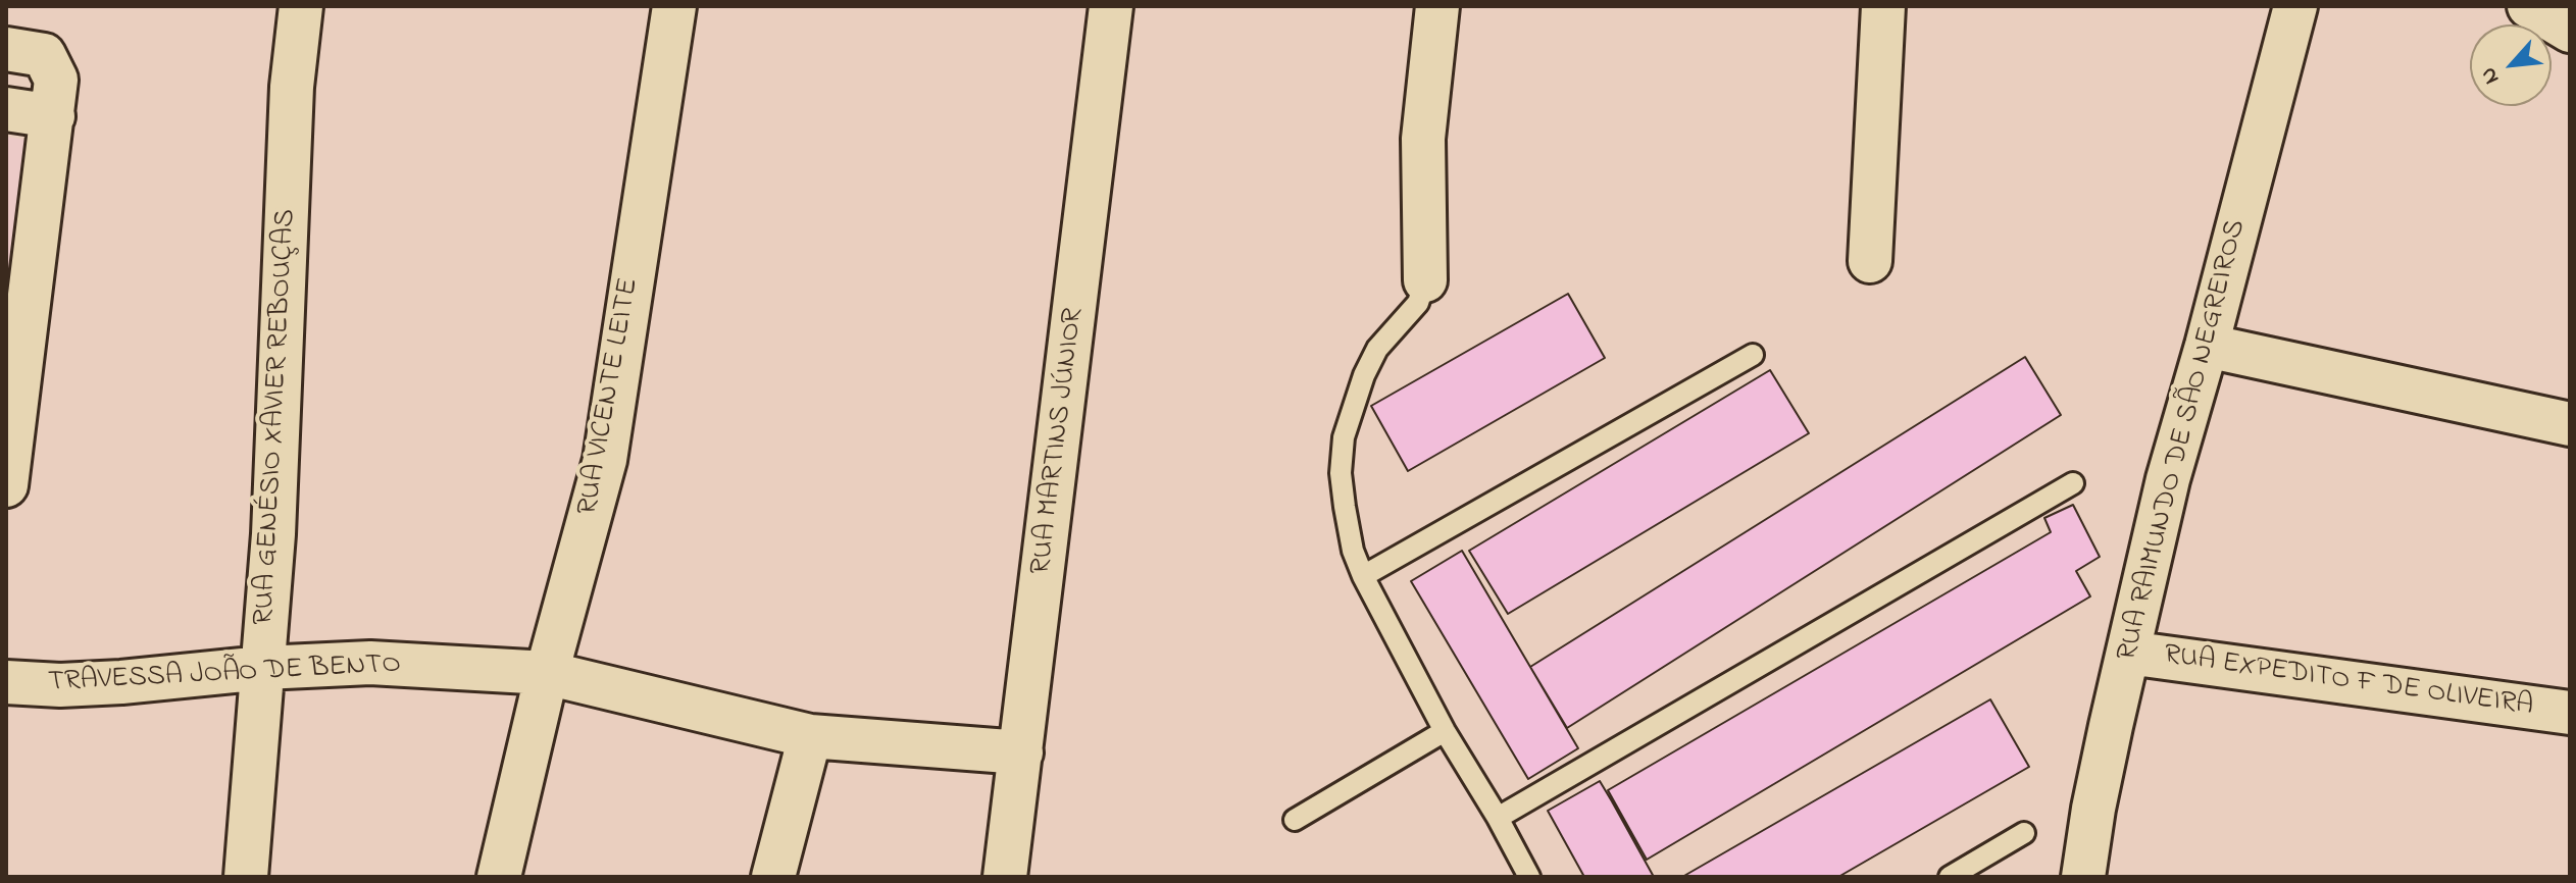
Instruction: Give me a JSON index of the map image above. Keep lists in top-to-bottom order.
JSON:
{
  "streets": {
    "street": [
      "RUA VICENTE LEITE",
      "RUA GENÉSIO XAVIER REBOUÇAS",
      "RUA RAIMUNDO DE SÃO NEGREIROS",
      "RUA MARTINS JÚNIOR",
      "TRAVESSA JOÃO DE BENTO",
      "RUA EXPEDITO F DE OLIVEIRA"
    ]
  },
  "crossings": [
    ["RUA VICENTE LEITE", "TRAVESSA JOÃO DE BENTO"],
    ["RUA GENÉSIO XAVIER REBOUÇAS", "TRAVESSA JOÃO DE BENTO"],
    ["RUA RAIMUNDO DE SÃO NEGREIROS", "RUA EXPEDITO F DE OLIVEIRA"],
    ["RUA MARTINS JÚNIOR", "TRAVESSA JOÃO DE BENTO"]
  ],
  "north": "bottom left"
}
